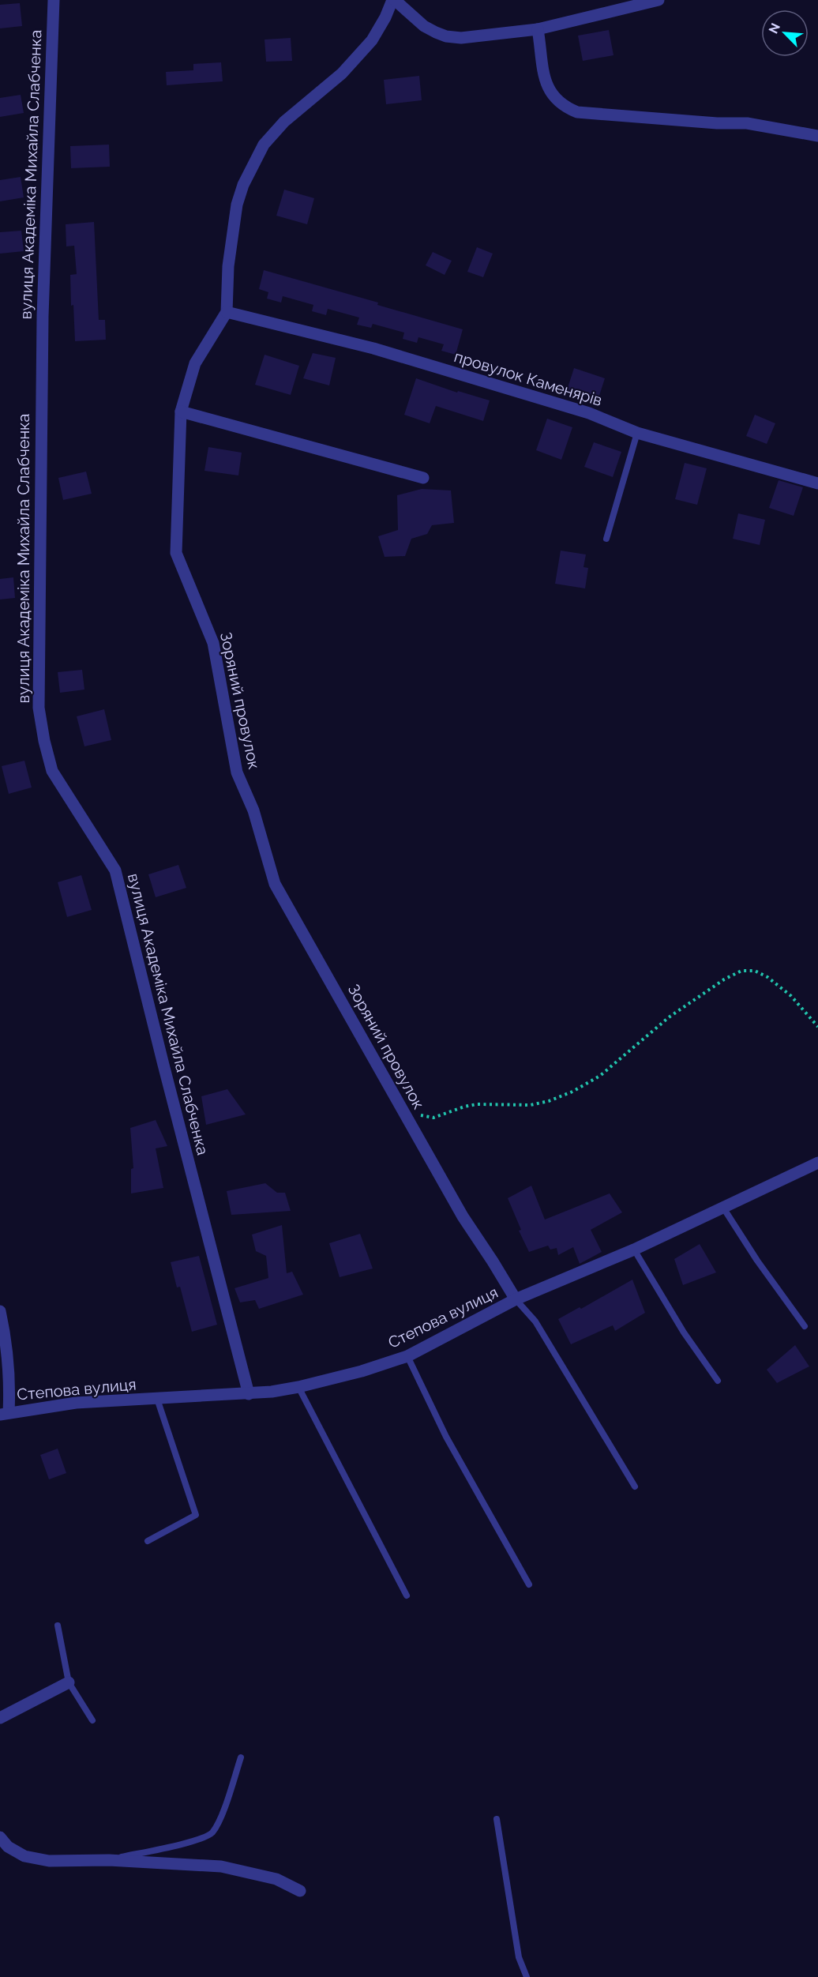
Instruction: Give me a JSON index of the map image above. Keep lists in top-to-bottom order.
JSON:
{
  "streets": {
    "street": [
      "вулиця Академіка Михайла Слабченка",
      "провулок Каменярів",
      "Зоряний провулок",
      "Степова вулиця"
    ]
  },
  "crossings": [
    ["вулиця Академіка Михайла Слабченка", "Степова вулиця"],
    ["провулок Каменярів", "Зоряний провулок"],
    ["Зоряний провулок", "Степова вулиця"]
  ],
  "north": "top left"
}
